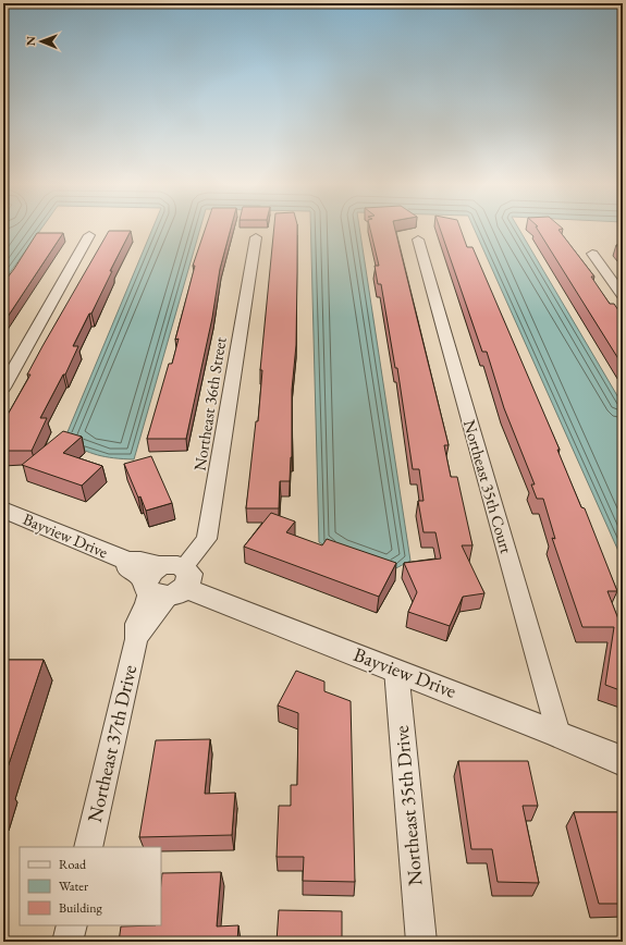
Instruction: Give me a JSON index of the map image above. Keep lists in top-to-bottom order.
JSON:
{
  "streets": {
    "street": [
      "Northeast 36th Street",
      "Northeast 35th Court",
      "Bayview Drive",
      "Northeast 37th Drive",
      "Northeast 35th Drive"
    ]
  },
  "crossings": [
    ["Northeast 36th Street", "Bayview Drive"],
    ["Northeast 36th Street", "Northeast 37th Drive"],
    ["Northeast 35th Court", "Bayview Drive"],
    ["Bayview Drive", "Northeast 37th Drive"],
    ["Bayview Drive", "Northeast 35th Drive"]
  ],
  "legend": ["Road", "Water", "Building"],
  "north": "left"
}
